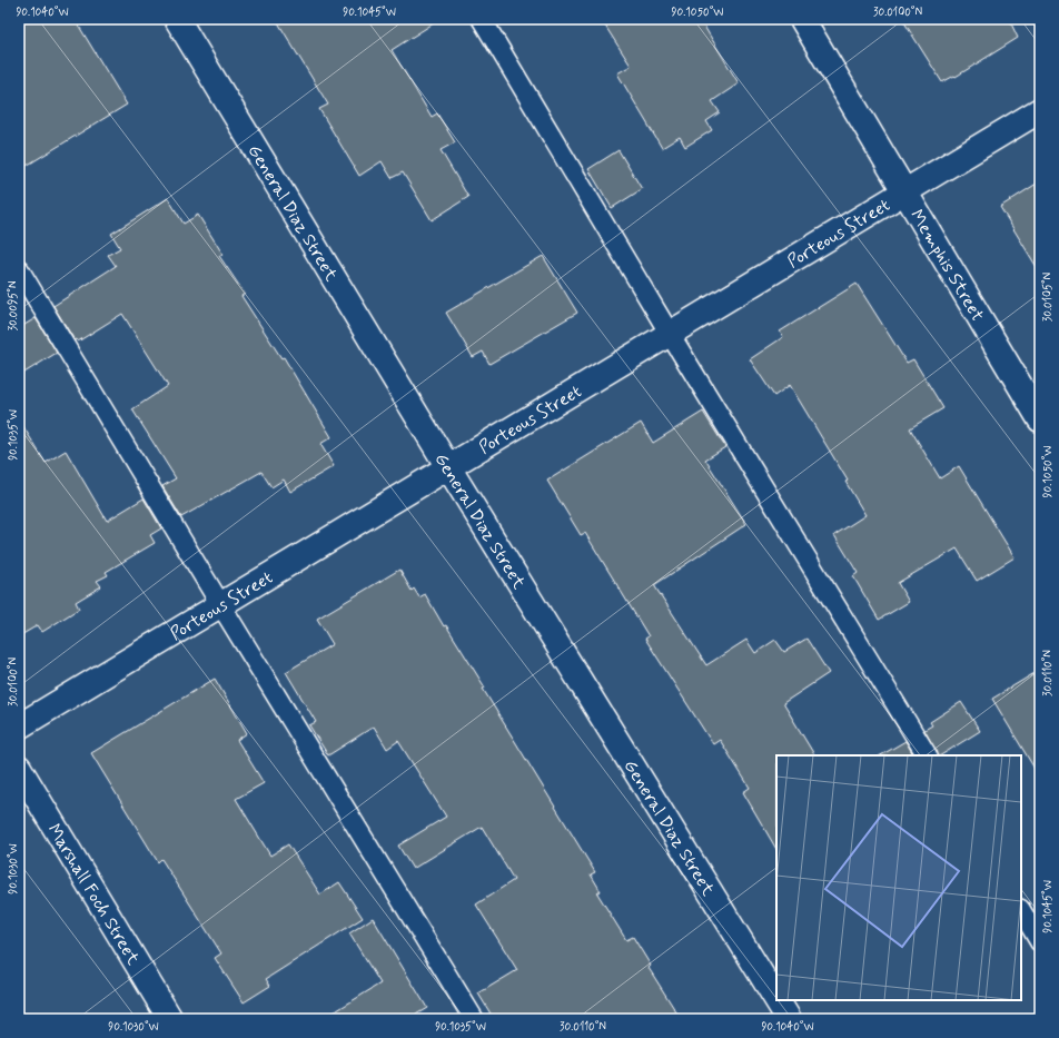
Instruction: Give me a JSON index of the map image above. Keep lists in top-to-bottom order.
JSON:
{
  "streets": {
    "street": [
      "General Diaz Street",
      "Porteous Street",
      "Memphis Street",
      "Marshall Foch Street"
    ]
  },
  "crossings": [
    ["General Diaz Street", "Porteous Street"],
    ["Porteous Street", "Memphis Street"]
  ],
  "coordinates": [
    "90.1040°W",
    "90.1045°W",
    "90.1050°W",
    "30.0100°N",
    "30.0105°N",
    "30.0095°N",
    "90.1035°W",
    "30.0110°N",
    "90.1030°W"
  ]
}
